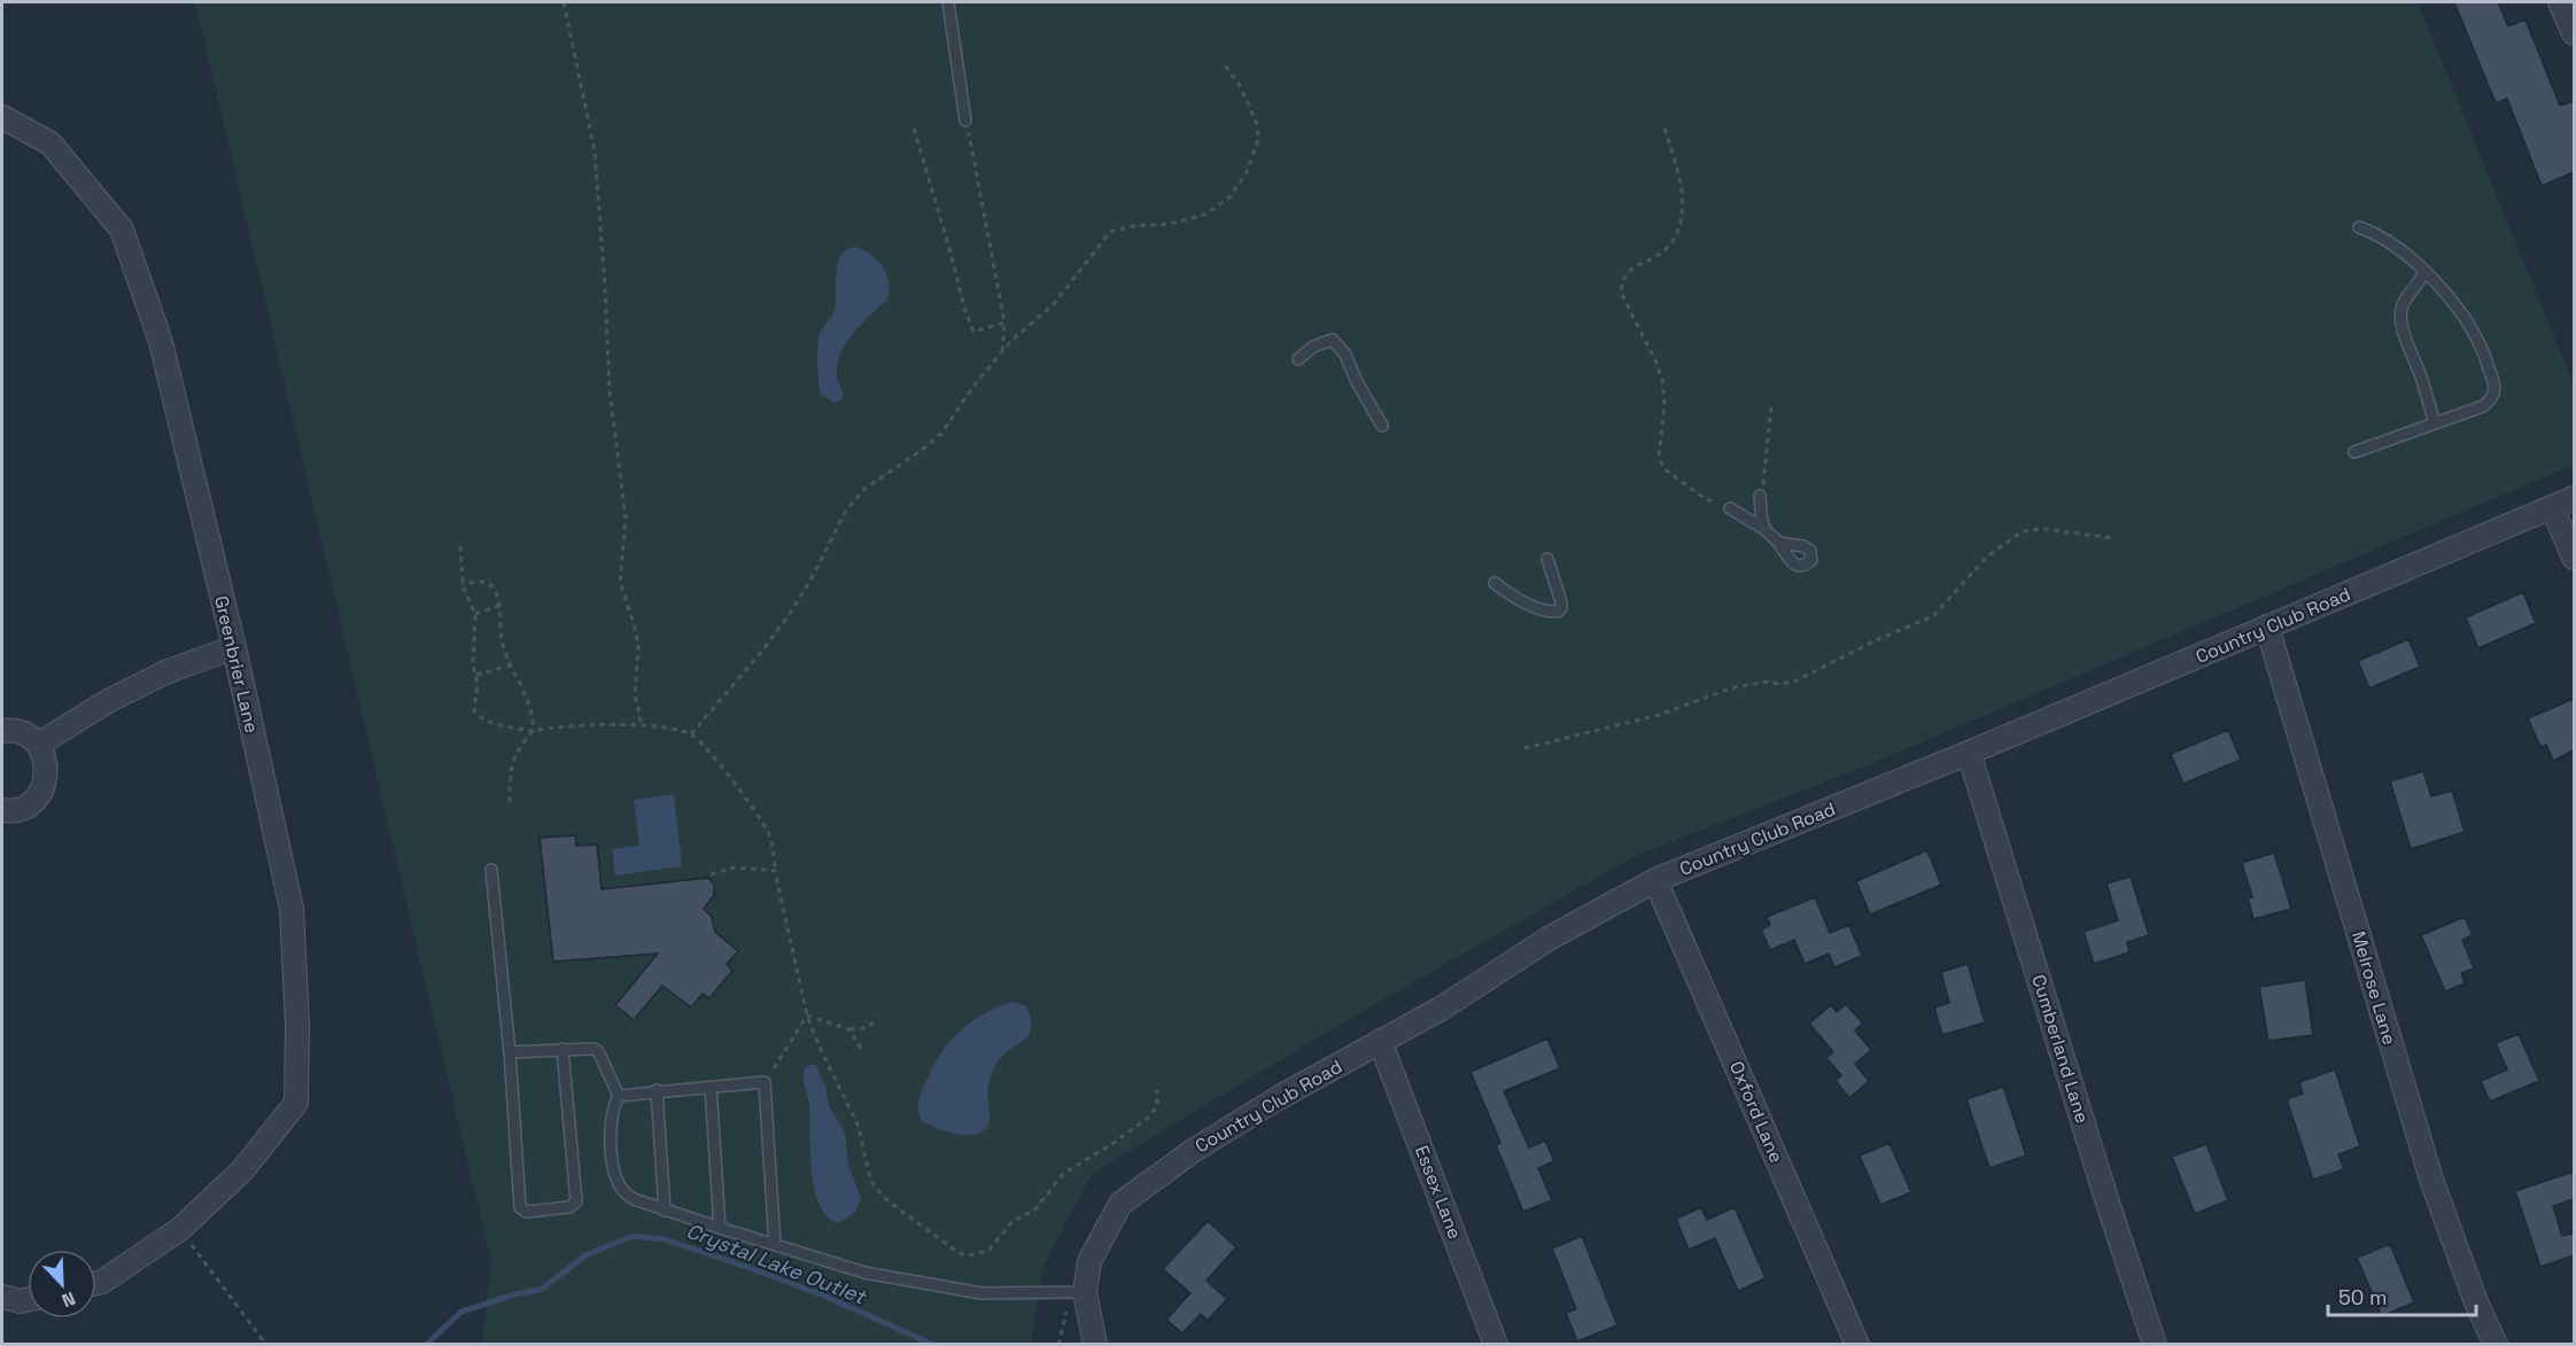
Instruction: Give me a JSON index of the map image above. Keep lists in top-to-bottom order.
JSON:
{
  "streets": {
    "street": [
      "Country Club Road",
      "Greenbrier Lane",
      "Melrose Lane",
      "Cumberland Lane",
      "Oxford Lane",
      "Essex Lane"
    ]
  },
  "crossings": [
    ["Country Club Road", "Melrose Lane"],
    ["Country Club Road", "Cumberland Lane"],
    ["Country Club Road", "Oxford Lane"],
    ["Country Club Road", "Essex Lane"]
  ],
  "water": ["Crystal Lake Outlet"],
  "scale_bar": "50 m",
  "north": "bottom right"
}
